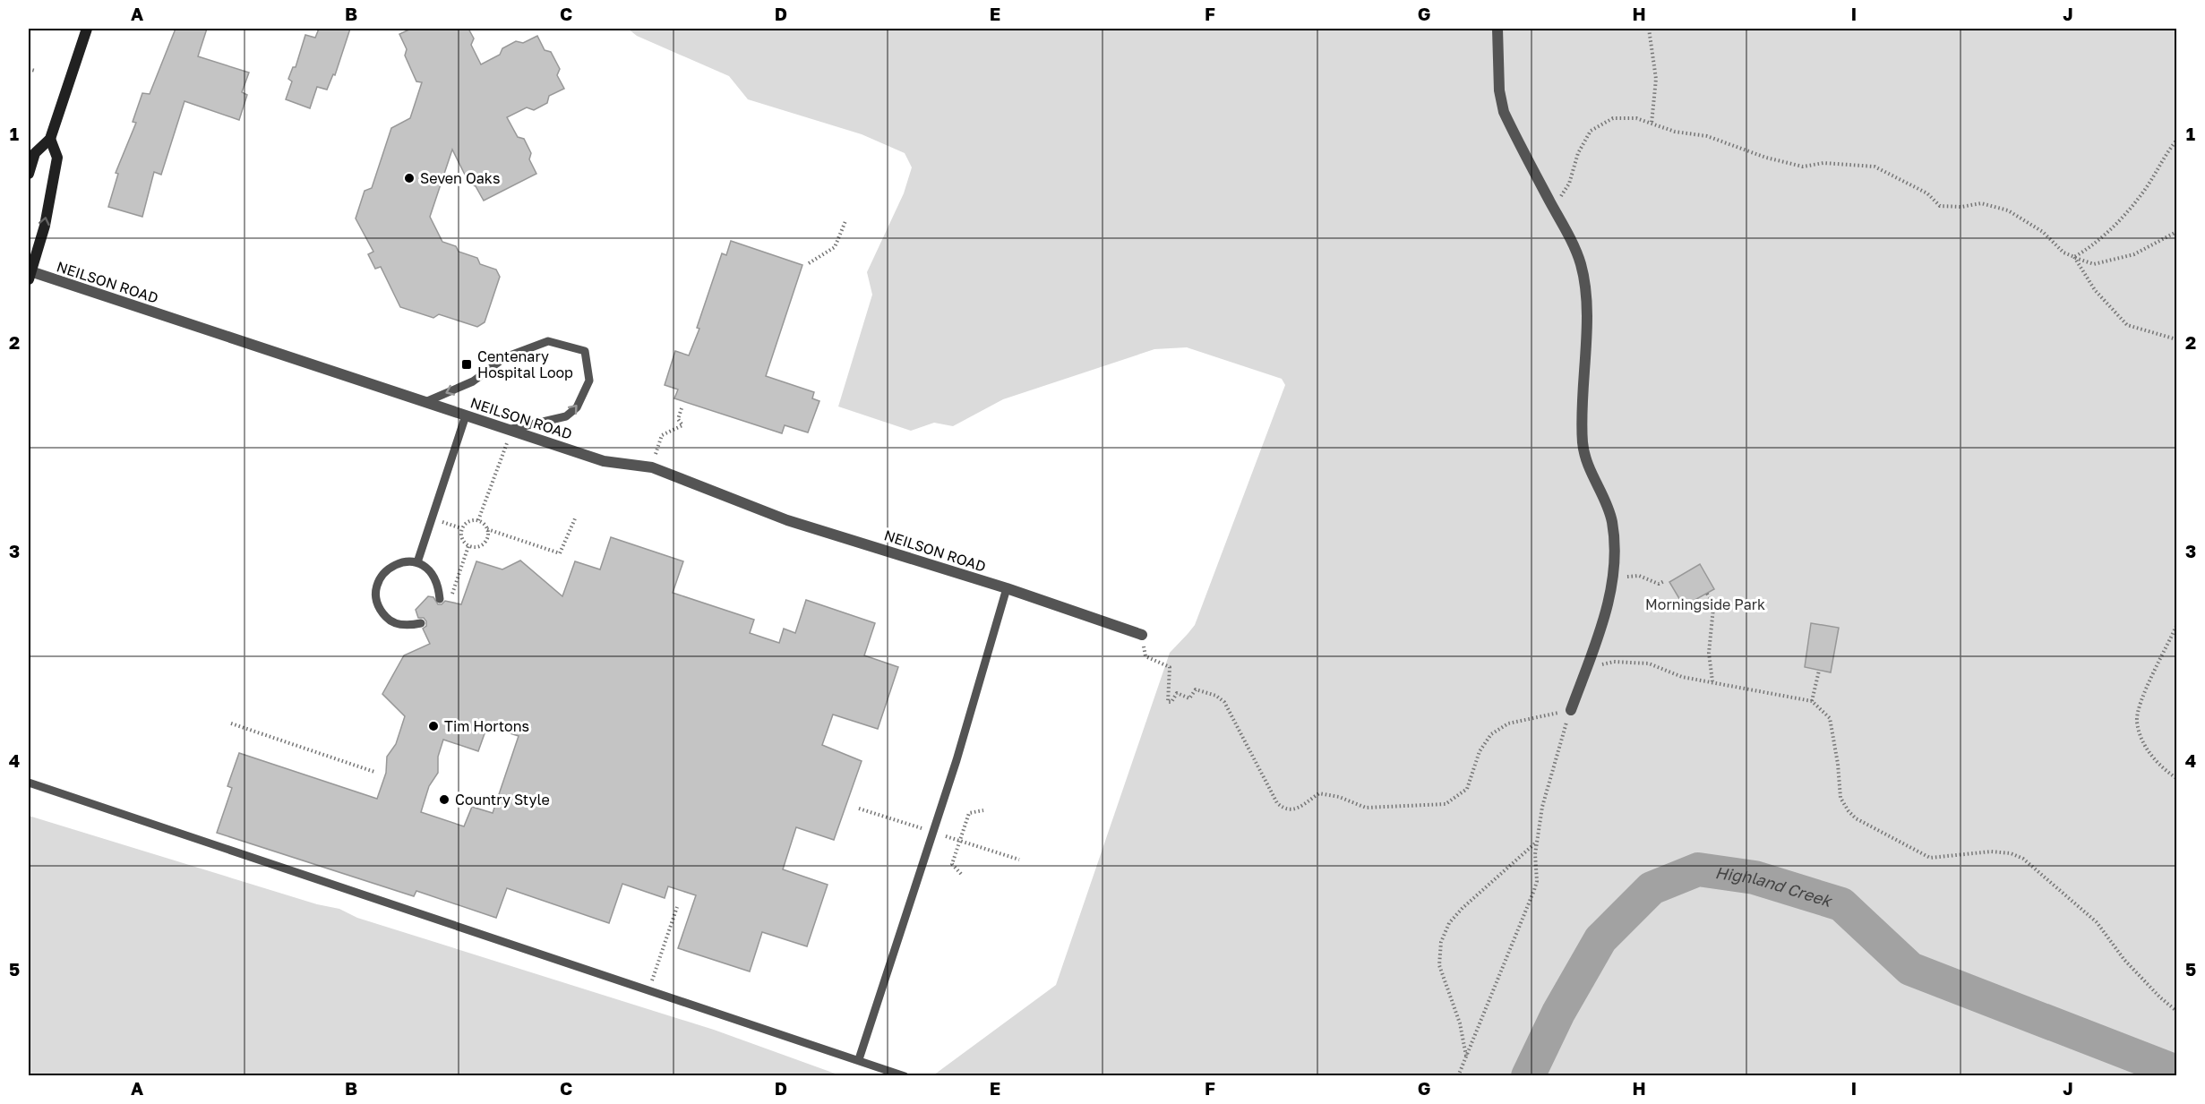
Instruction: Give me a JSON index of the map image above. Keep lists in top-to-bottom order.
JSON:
{
  "streets": {
    "street": ["NEILSON ROAD"]
  },
  "water": ["Highland Creek"],
  "parks": ["Morningside Park"],
  "places": {
    "other": ["Seven Oaks", "Tim Hortons", "Country Style"],
    "transit": ["Centenary Hospital Loop"]
  },
  "grid": {
    "columns": [
      "A",
      "B",
      "C",
      "D",
      "E",
      "F",
      "G",
      "H",
      "I",
      "J"
    ],
    "rows": [
      "1",
      "2",
      "3",
      "4",
      "5"
    ]
  }
}
